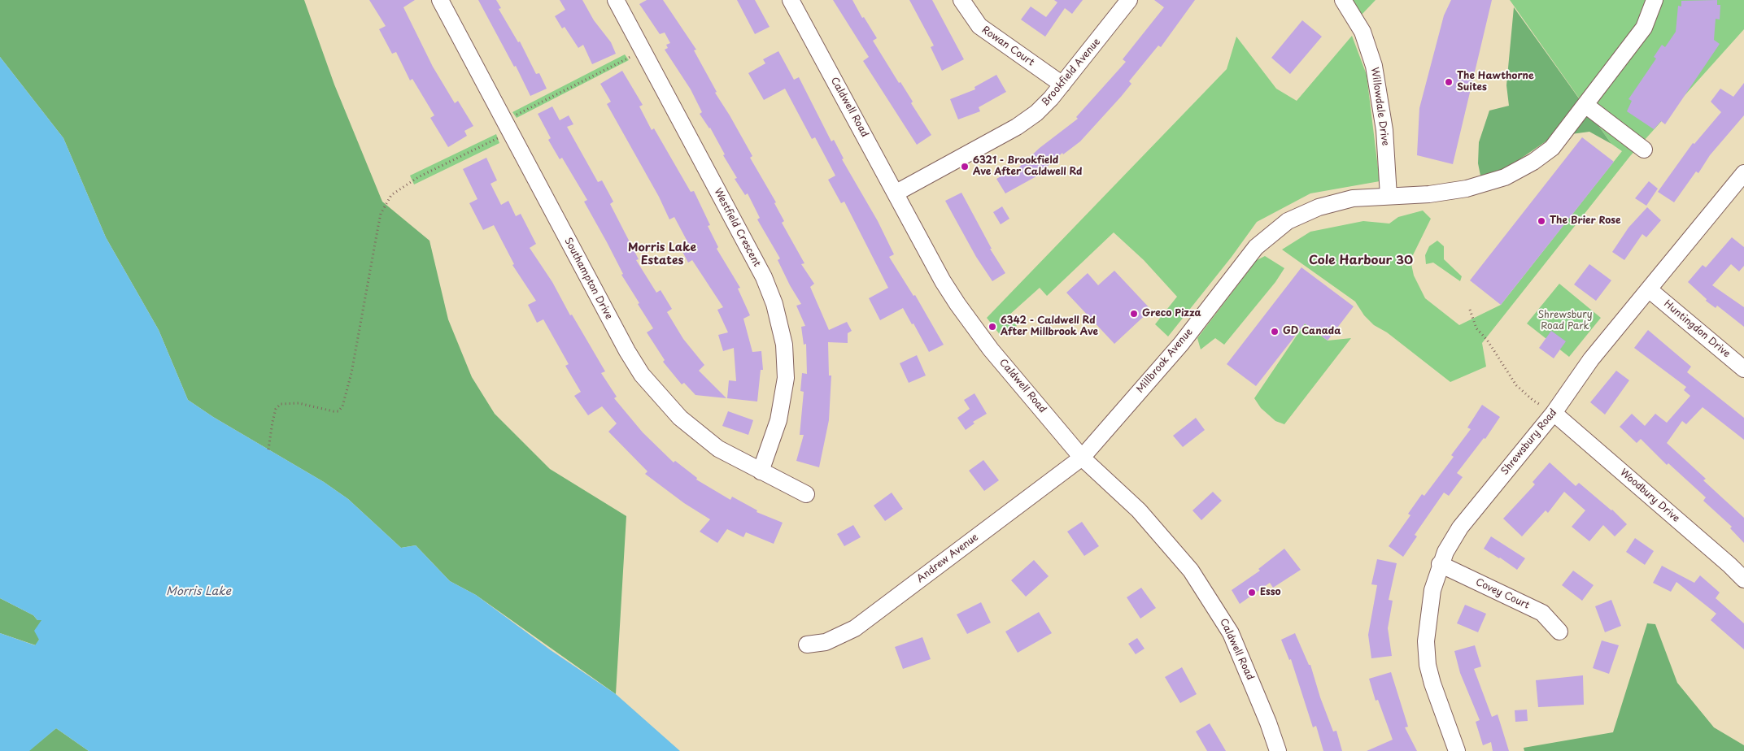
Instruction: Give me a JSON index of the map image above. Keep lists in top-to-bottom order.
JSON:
{
  "streets": {
    "street": [
      "Rowan Court",
      "Brookfield Avenue",
      "Willowdale Drive",
      "Caldwell Road",
      "Westfield Crescent",
      "Southampton Drive",
      "Huntingdon Drive",
      "Millbrook Avenue",
      "Shrewsbury Road",
      "Woodbury Drive",
      "Andrew Avenue",
      "Covey Court"
    ]
  },
  "crossings": [
    ["Rowan Court", "Brookfield Avenue"],
    ["Brookfield Avenue", "Caldwell Road"],
    ["Willowdale Drive", "Millbrook Avenue"],
    ["Caldwell Road", "Millbrook Avenue"],
    ["Caldwell Road", "Andrew Avenue"],
    ["Westfield Crescent", "Southampton Drive"],
    ["Huntingdon Drive", "Shrewsbury Road"],
    ["Millbrook Avenue", "Andrew Avenue"],
    ["Shrewsbury Road", "Woodbury Drive"],
    ["Shrewsbury Road", "Covey Court"]
  ],
  "districts": ["Morris Lake Estates", "Cole Harbour 30"],
  "water": ["Morris Lake"],
  "parks": ["Shrewsbury Road Park"],
  "places": [
    "The Hawthorne Suites",
    "6321 - Brookfield Ave After Caldwell Rd",
    "The Brier Rose",
    "Greco Pizza",
    "6342 - Caldwell Rd After Millbrook Ave",
    "GD Canada",
    "Esso"
  ]
}
